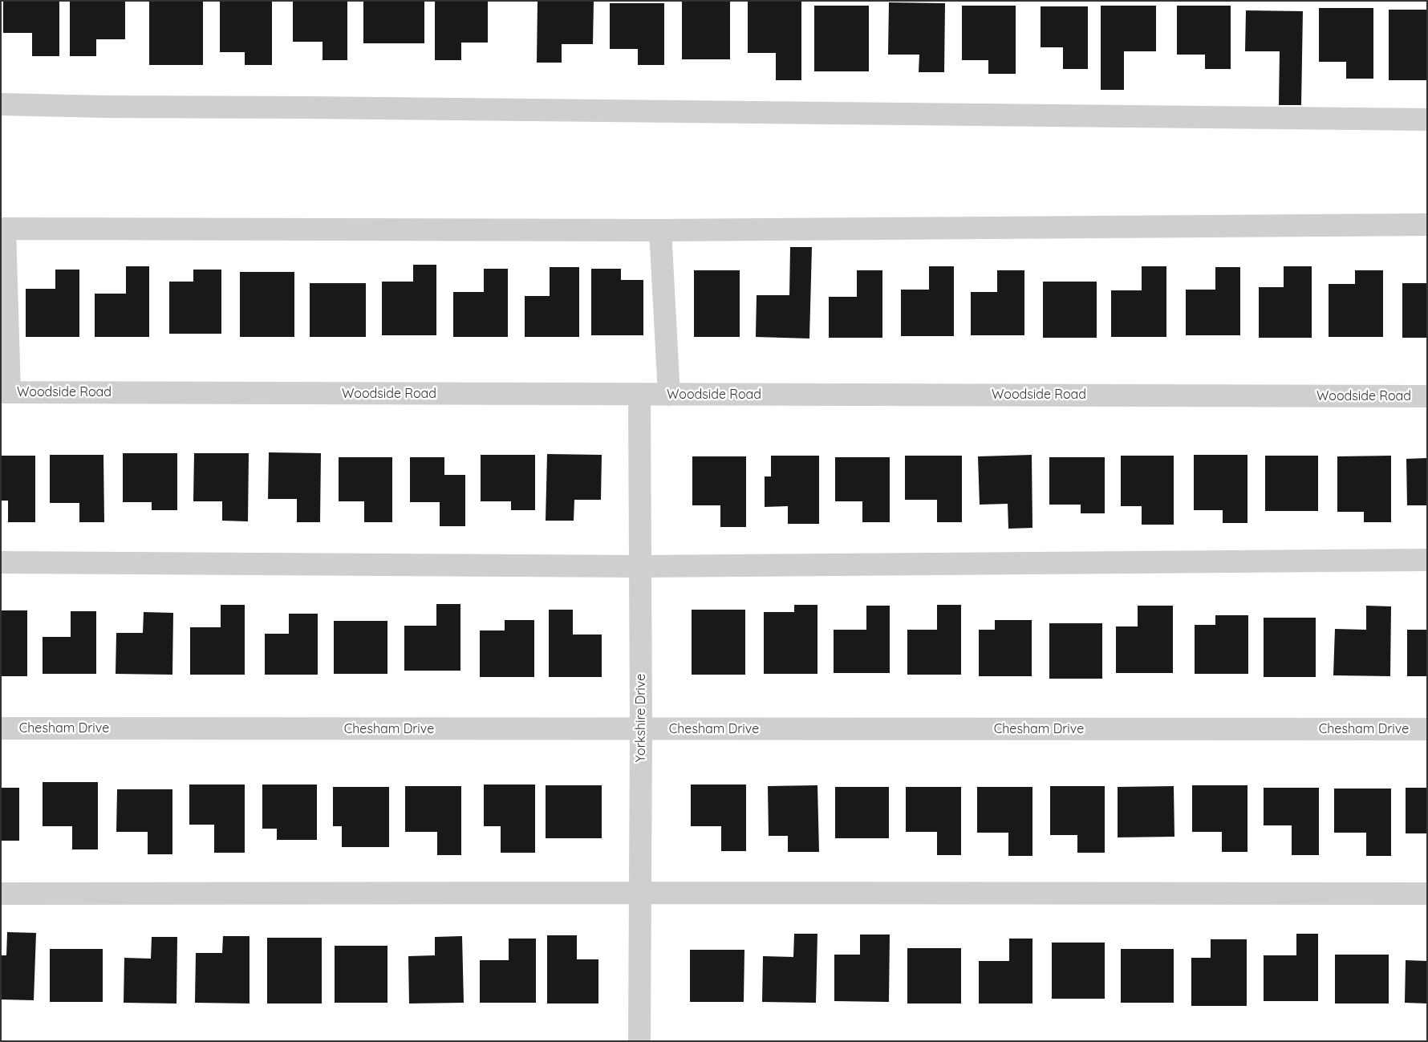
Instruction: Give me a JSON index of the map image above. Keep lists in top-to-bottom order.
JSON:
{
  "streets": {
    "street": ["Woodside Road", "Yorkshire Drive", "Chesham Drive"]
  },
  "crossings": [
    ["Woodside Road", "Yorkshire Drive"],
    ["Yorkshire Drive", "Chesham Drive"]
  ]
}
